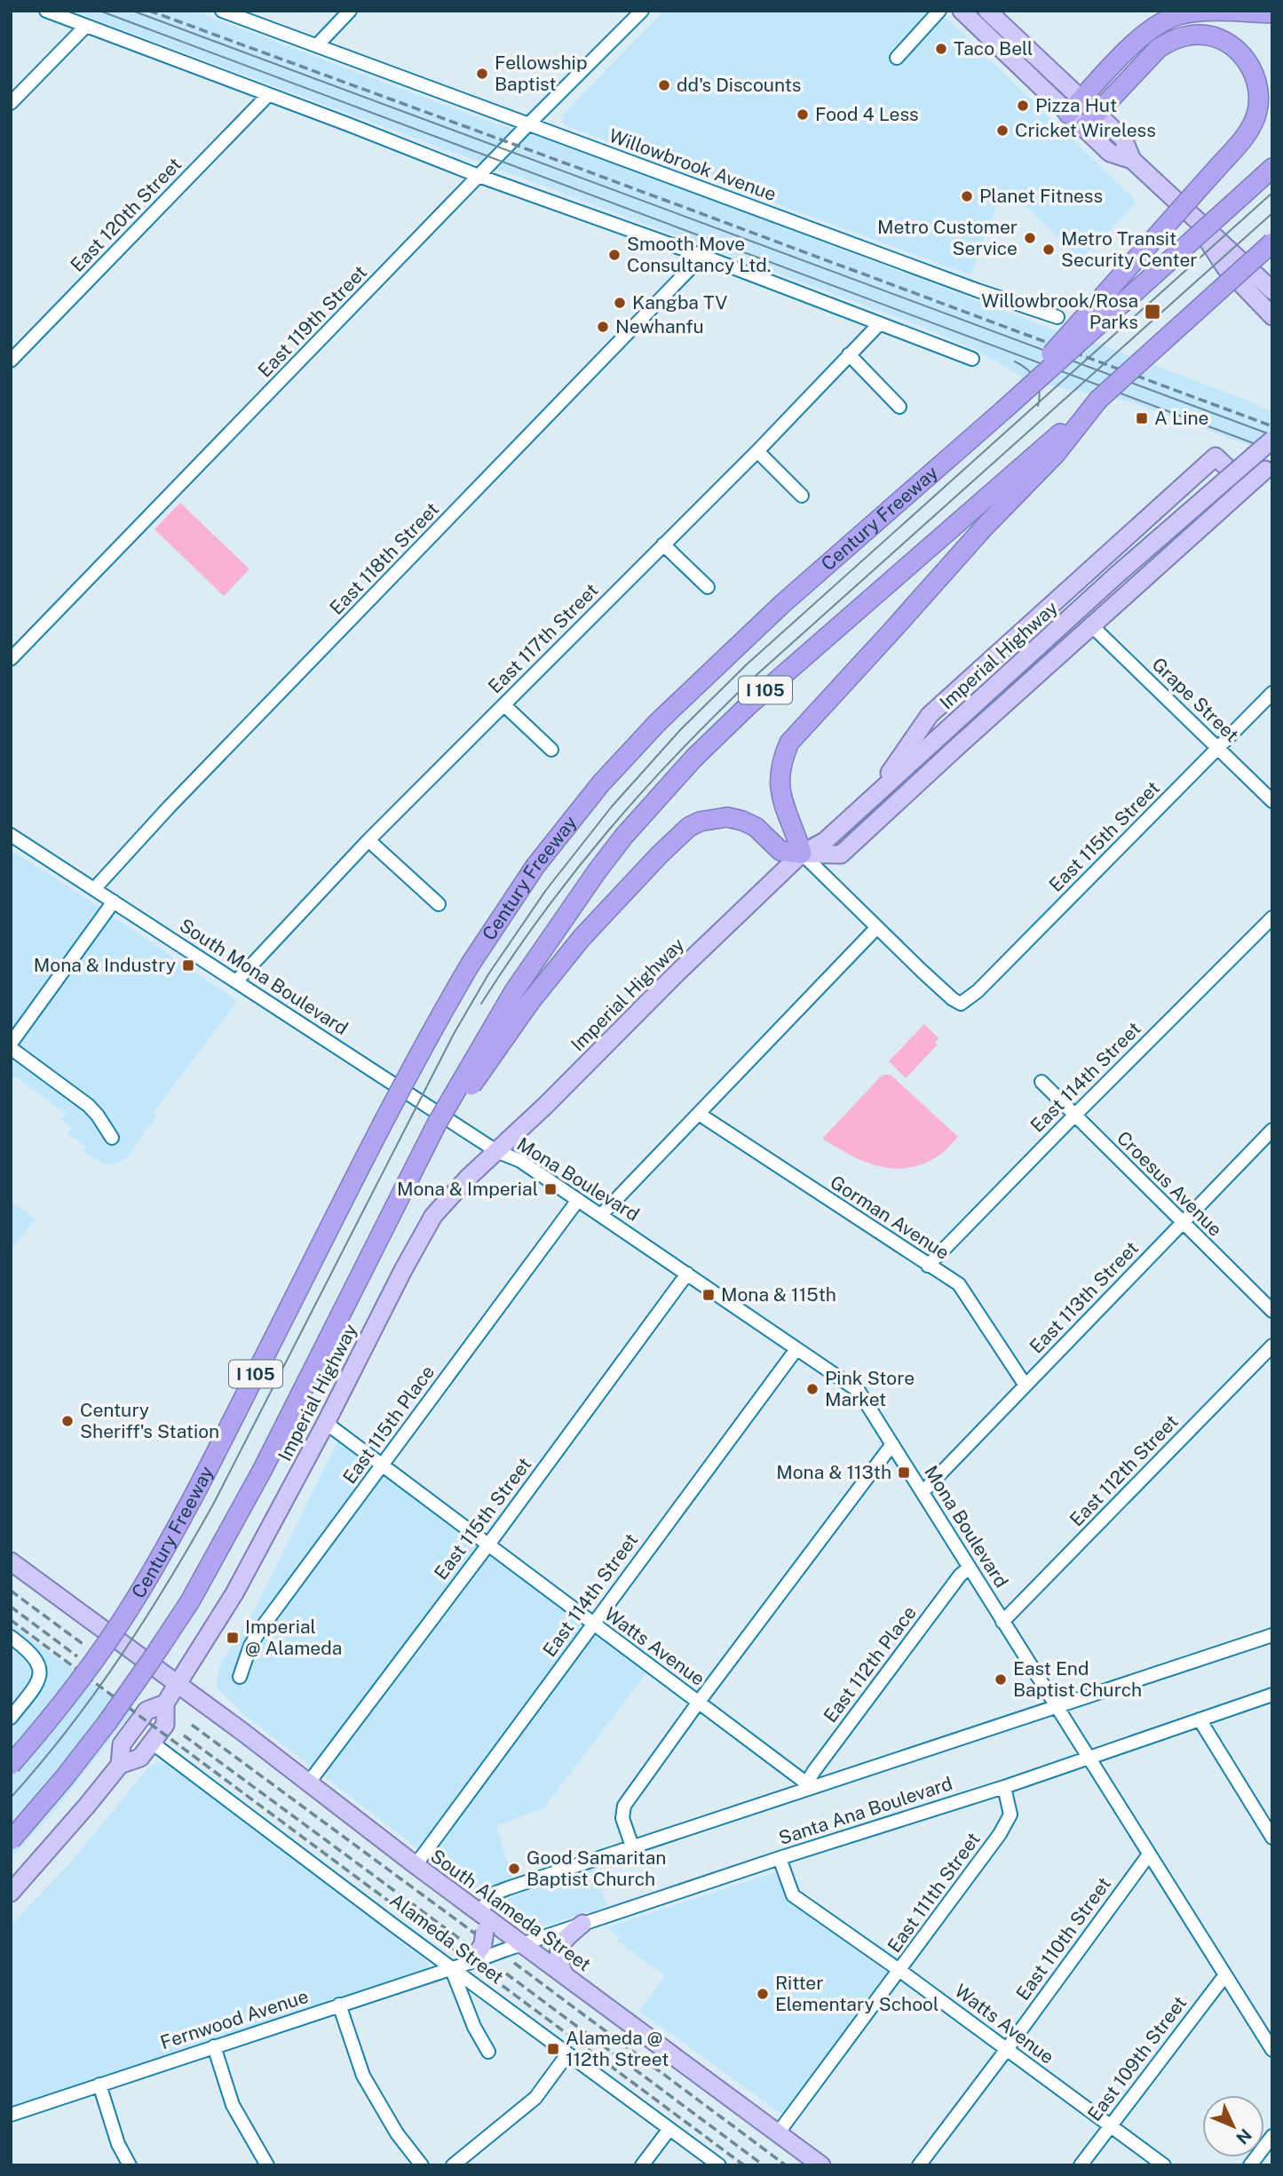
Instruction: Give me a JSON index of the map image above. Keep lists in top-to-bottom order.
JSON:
{
  "streets": {
    "highway": ["Century Freeway", "I 105"],
    "main road": ["Imperial Highway", "South Alameda Street"],
    "street": [
      "Willowbrook Avenue",
      "East 120th Street",
      "East 119th Street",
      "East 118th Street",
      "East 117th Street",
      "Grape Street",
      "East 115th Street",
      "South Mona Boulevard",
      "East 114th Street",
      "Mona Boulevard",
      "Croesus Avenue",
      "Gorman Avenue",
      "East 113th Street",
      "East 115th Place",
      "East 112th Street",
      "Watts Avenue",
      "East 112th Place",
      "Santa Ana Boulevard",
      "East 111th Street",
      "Alameda Street",
      "East 110th Street",
      "Fernwood Avenue",
      "East 109th Street"
    ]
  },
  "crossings": [
    ["Willowbrook Avenue", "East 119th Street"],
    ["East 118th Street", "South Mona Boulevard"],
    ["East 117th Street", "South Mona Boulevard"],
    ["Imperial Highway", "South Mona Boulevard"],
    ["Imperial Highway", "Mona Boulevard"],
    ["Imperial Highway", "Watts Avenue"],
    ["Imperial Highway", "South Alameda Street"],
    ["Imperial Highway", "Alameda Street"],
    ["Grape Street", "East 115th Street"],
    ["East 115th Street", "Mona Boulevard"],
    ["East 115th Street", "Watts Avenue"],
    ["East 115th Street", "South Alameda Street"],
    ["South Mona Boulevard", "Mona Boulevard"],
    ["East 114th Street", "Mona Boulevard"],
    ["East 114th Street", "Croesus Avenue"],
    ["East 114th Street", "Gorman Avenue"],
    ["East 114th Street", "Watts Avenue"],
    ["East 114th Street", "South Alameda Street"],
    ["Mona Boulevard", "East 113th Street"],
    ["Mona Boulevard", "East 115th Place"],
    ["Mona Boulevard", "East 112th Street"],
    ["Mona Boulevard", "East 112th Place"],
    ["Mona Boulevard", "Santa Ana Boulevard"],
    ["Mona Boulevard", "East 110th Street"],
    ["Mona Boulevard", "East 109th Street"],
    ["Croesus Avenue", "East 113th Street"],
    ["Gorman Avenue", "East 113th Street"],
    ["East 115th Place", "Watts Avenue"],
    ["Watts Avenue", "East 112th Place"],
    ["Watts Avenue", "Santa Ana Boulevard"],
    ["Watts Avenue", "East 111th Street"],
    ["Watts Avenue", "East 110th Street"],
    ["Watts Avenue", "East 109th Street"],
    ["East 112th Place", "Santa Ana Boulevard"],
    ["Santa Ana Boulevard", "East 111th Street"],
    ["Santa Ana Boulevard", "South Alameda Street"],
    ["Santa Ana Boulevard", "Fernwood Avenue"],
    ["East 111th Street", "South Alameda Street"],
    ["Alameda Street", "Fernwood Avenue"]
  ],
  "places": {
    "other": [
      "Taco Bell",
      "Fellowship Baptist",
      "dd's Discounts",
      "Pizza Hut",
      "Food 4 Less",
      "Cricket Wireless",
      "Planet Fitness",
      "Metro Customer Service",
      "Metro Transit Security Center",
      "Smooth Move Consultancy Ltd.",
      "Kangba TV",
      "Newhanfu",
      "Pink Store Market",
      "Century Sheriff's Station",
      "East End Baptist Church",
      "Good Samaritan Baptist Church",
      "Ritter Elementary School"
    ],
    "transit": [
      "Willowbrook/Rosa Parks",
      "A Line",
      "Mona & Industry",
      "Mona & Imperial",
      "Mona & 115th",
      "Mona & 113th",
      "Imperial @ Alameda",
      "Alameda @ 112th Street"
    ]
  },
  "north": "bottom right"
}
